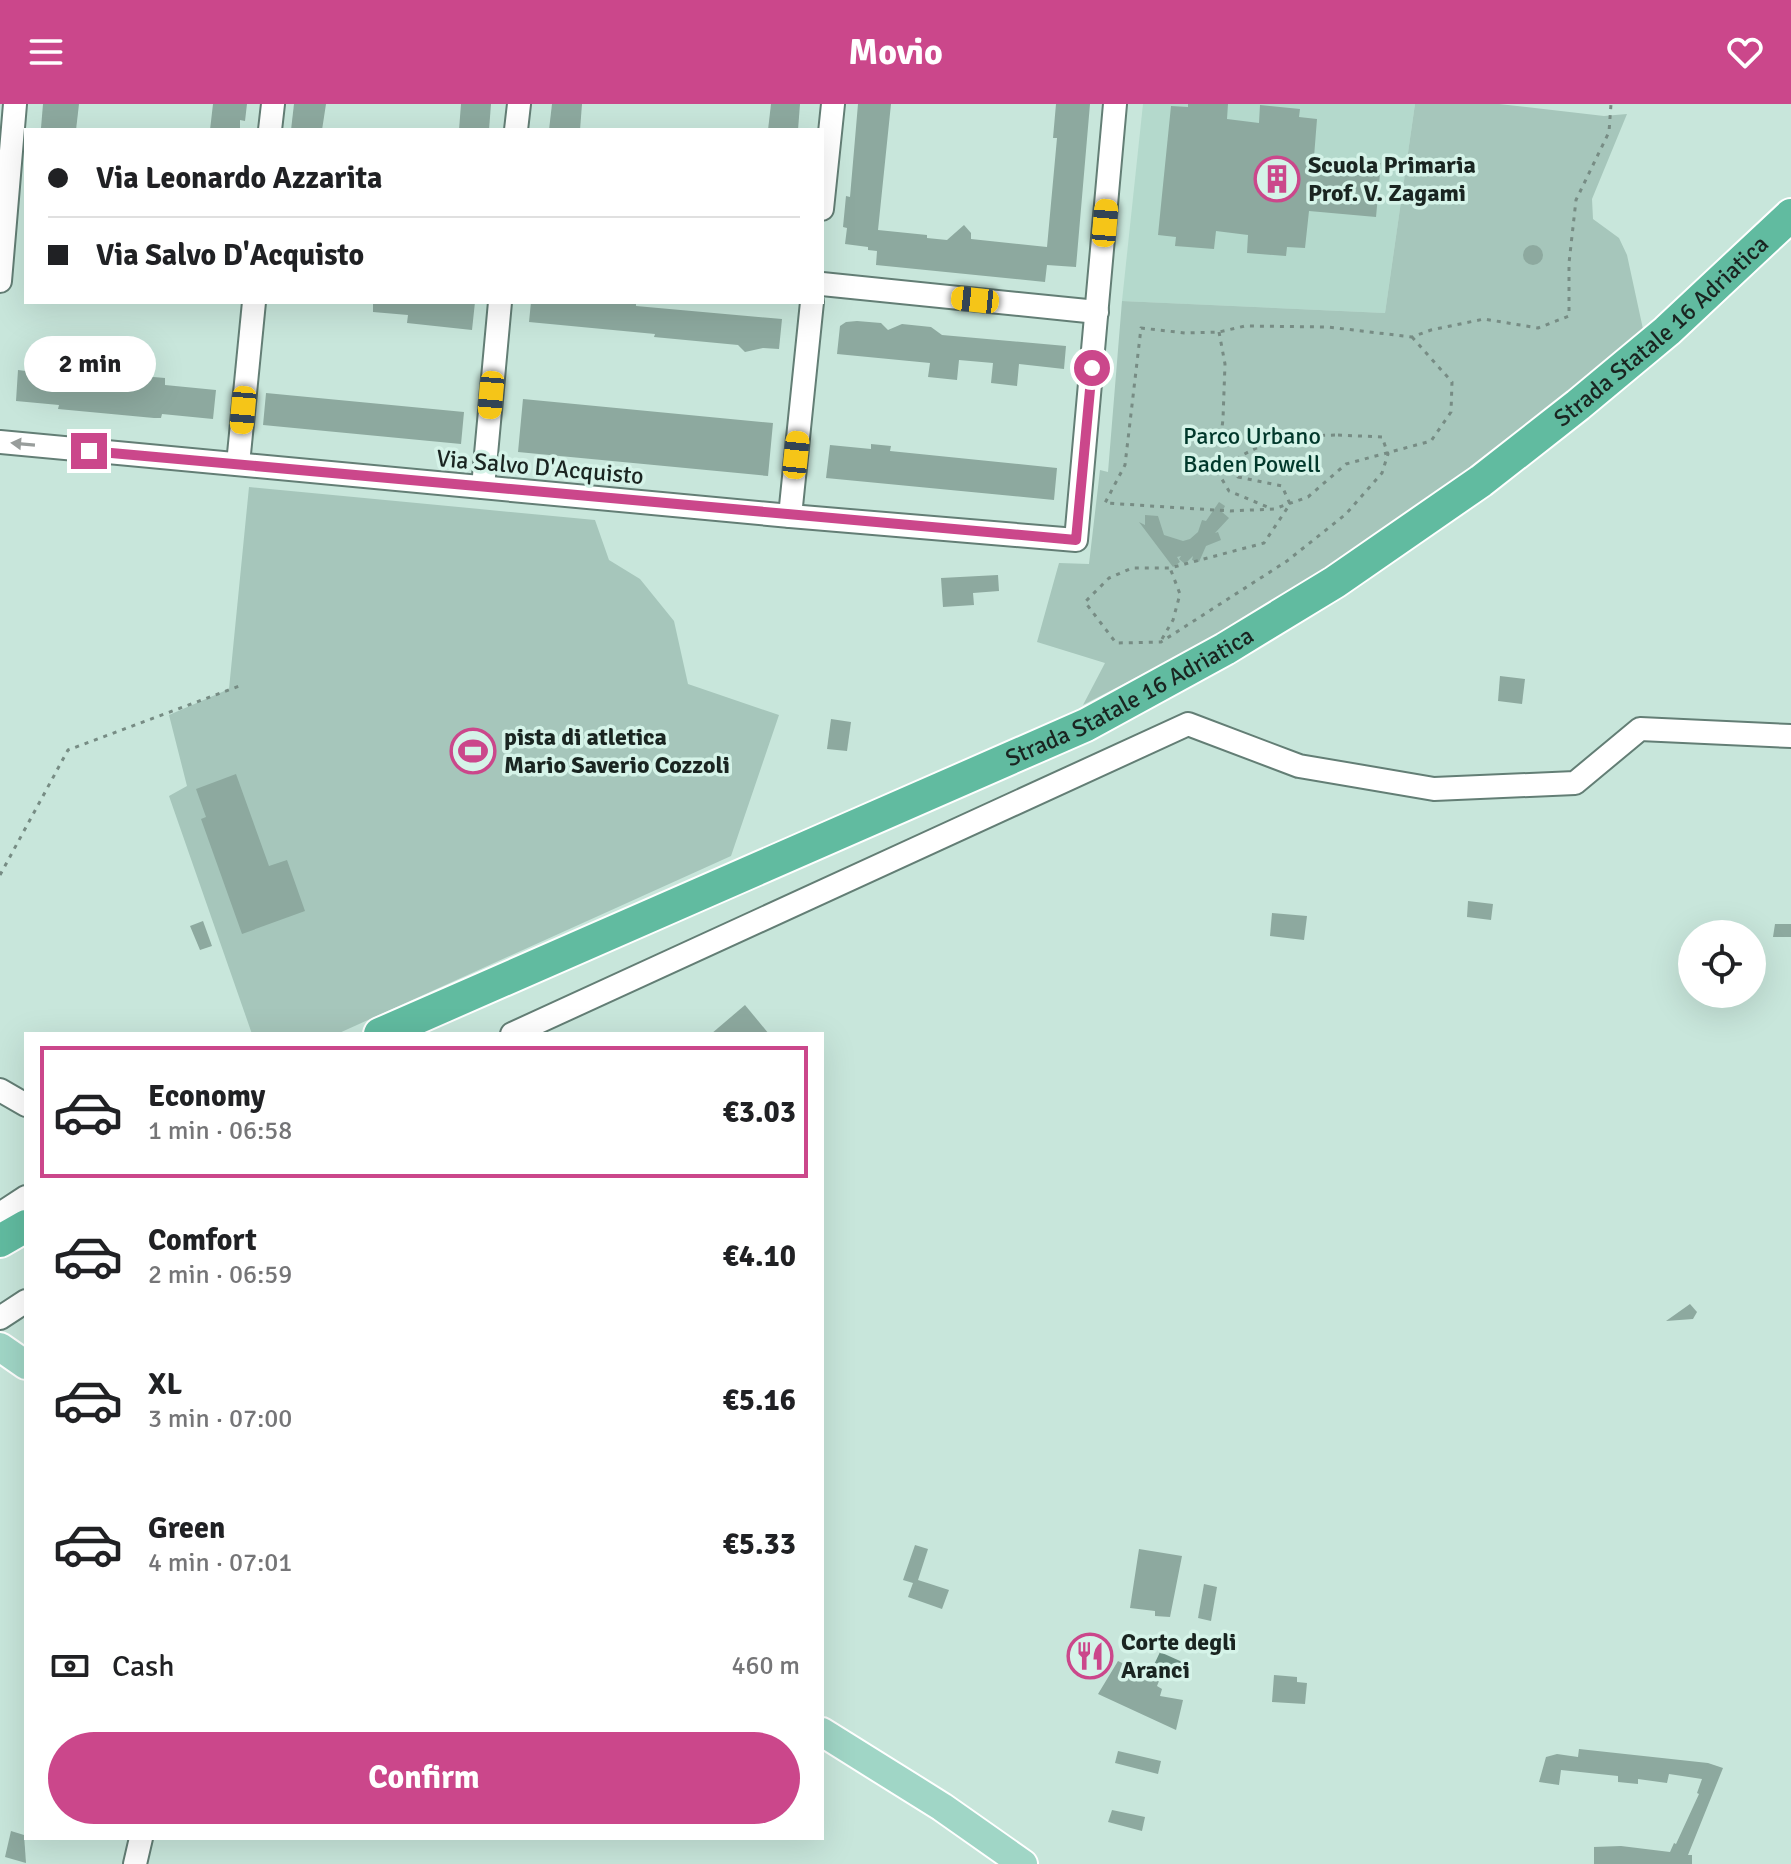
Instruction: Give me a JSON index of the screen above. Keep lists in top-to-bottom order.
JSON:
{
  "streets": {
    "highway": ["Strada Statale 16 Adriatica"],
    "street": ["Via Salvo D'Acquisto"]
  },
  "parks": ["Parco Urbano Baden Powell"],
  "places": {
    "building": ["Scuola Primaria Prof. V. Zagami"],
    "sports": ["pista di atletica Mario Saverio Cozzoli"],
    "restaurant": ["Corte degli Aranci"]
  },
  "page": {
    "header": "Movio",
    "banner": ["Via Leonardo Azzarita", "Via Salvo D'Acquisto"],
    "bubble": "2 min",
    "list": [
      {
        "name": "Economy",
        "note": "1 min · 06:58",
        "value": "€3.03"
      },
      {
        "name": "Comfort",
        "note": "2 min · 06:59",
        "value": "€4.10"
      },
      {
        "name": "XL",
        "note": "3 min · 07:00",
        "value": "€5.16"
      },
      {
        "name": "Green",
        "note": "4 min · 07:01",
        "value": "€5.33"
      }
    ],
    "pay": ["Cash", "460 m"],
    "buttons": "Confirm"
  }
}
